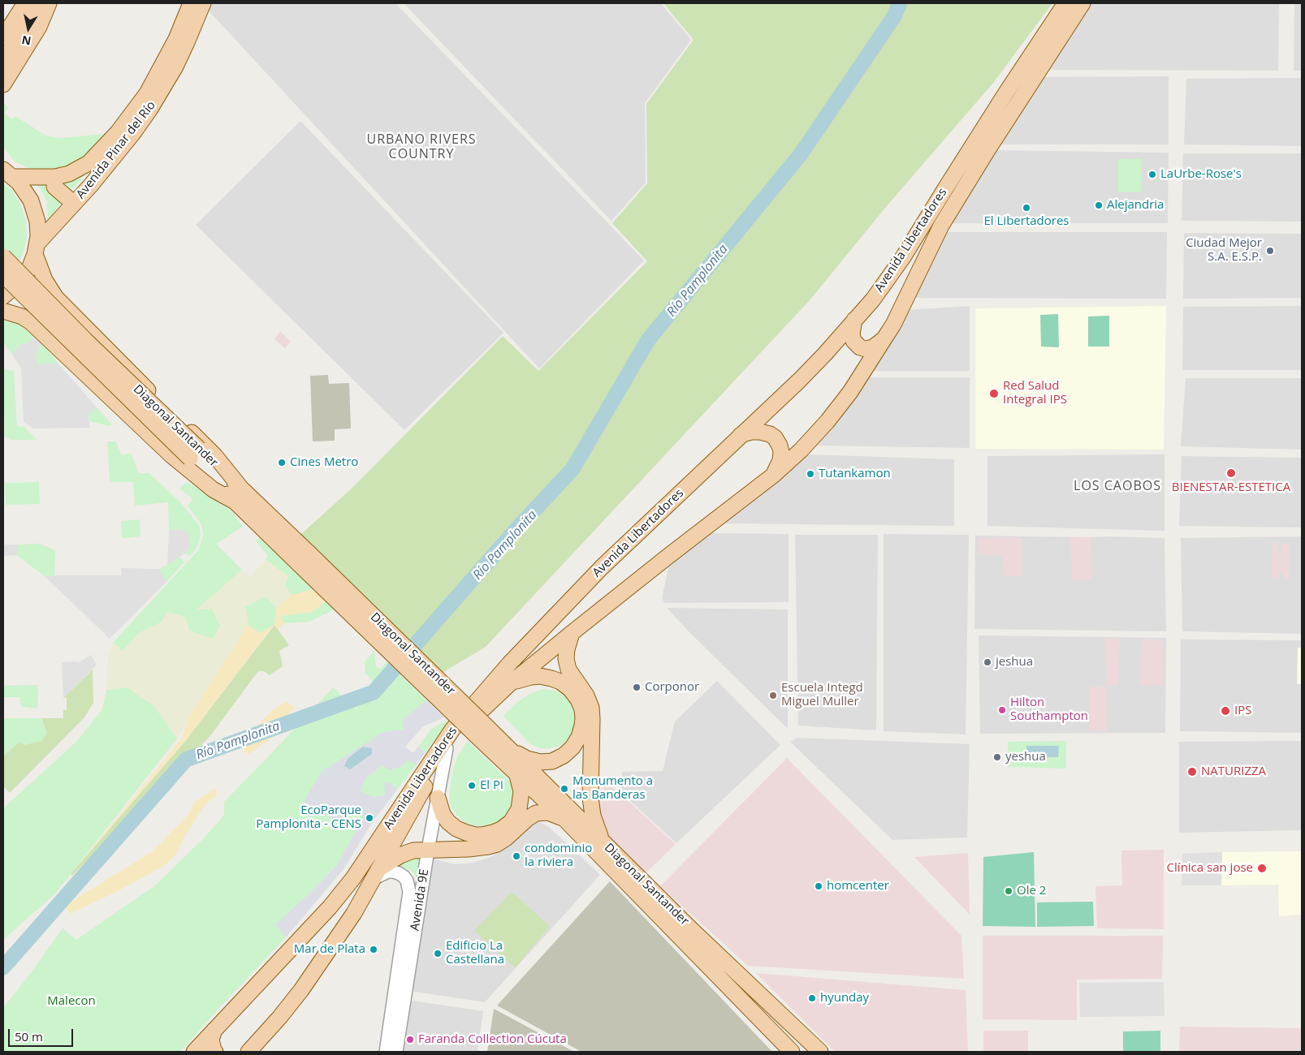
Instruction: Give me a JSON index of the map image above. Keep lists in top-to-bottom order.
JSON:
{
  "streets": {
    "main road": ["Avenida Pinar del Río", "Avenida Libertadores", "Diagonal Santander"],
    "street": ["Avenida 9E"]
  },
  "crossings": [
    ["Avenida Libertadores", "Avenida 9E"]
  ],
  "districts": ["URBANO RIVERS COUNTRY", "LOS CAOBOS"],
  "water": ["Río Pamplonita"],
  "parks": ["Malecon"],
  "places": [
    "LaUrbe-Rose's",
    "Alejandria",
    "El Libertadores",
    "Ciudad Mejor S.A. E.S.P.",
    "Red Salud Integral IPS",
    "Cines Metro",
    "BIENESTAR-ESTETICA",
    "Tutankamon",
    "jeshua",
    "Corponor",
    "Escuela Integd Miguel Muller",
    "Hilton Southampton",
    "IPS",
    "yeshua",
    "NATURIZZA",
    "El Pi",
    "Monumento a las Banderas",
    "EcoParque Pamplonita - CENS",
    "condominio la riviera",
    "Clínica san jose",
    "homcenter",
    "Ole 2",
    "Mar de Plata",
    "Edificio La Castellana",
    "hyunday",
    "Faranda Collection Cúcuta"
  ],
  "scale_bar": "50 m",
  "north": "bottom"
}
